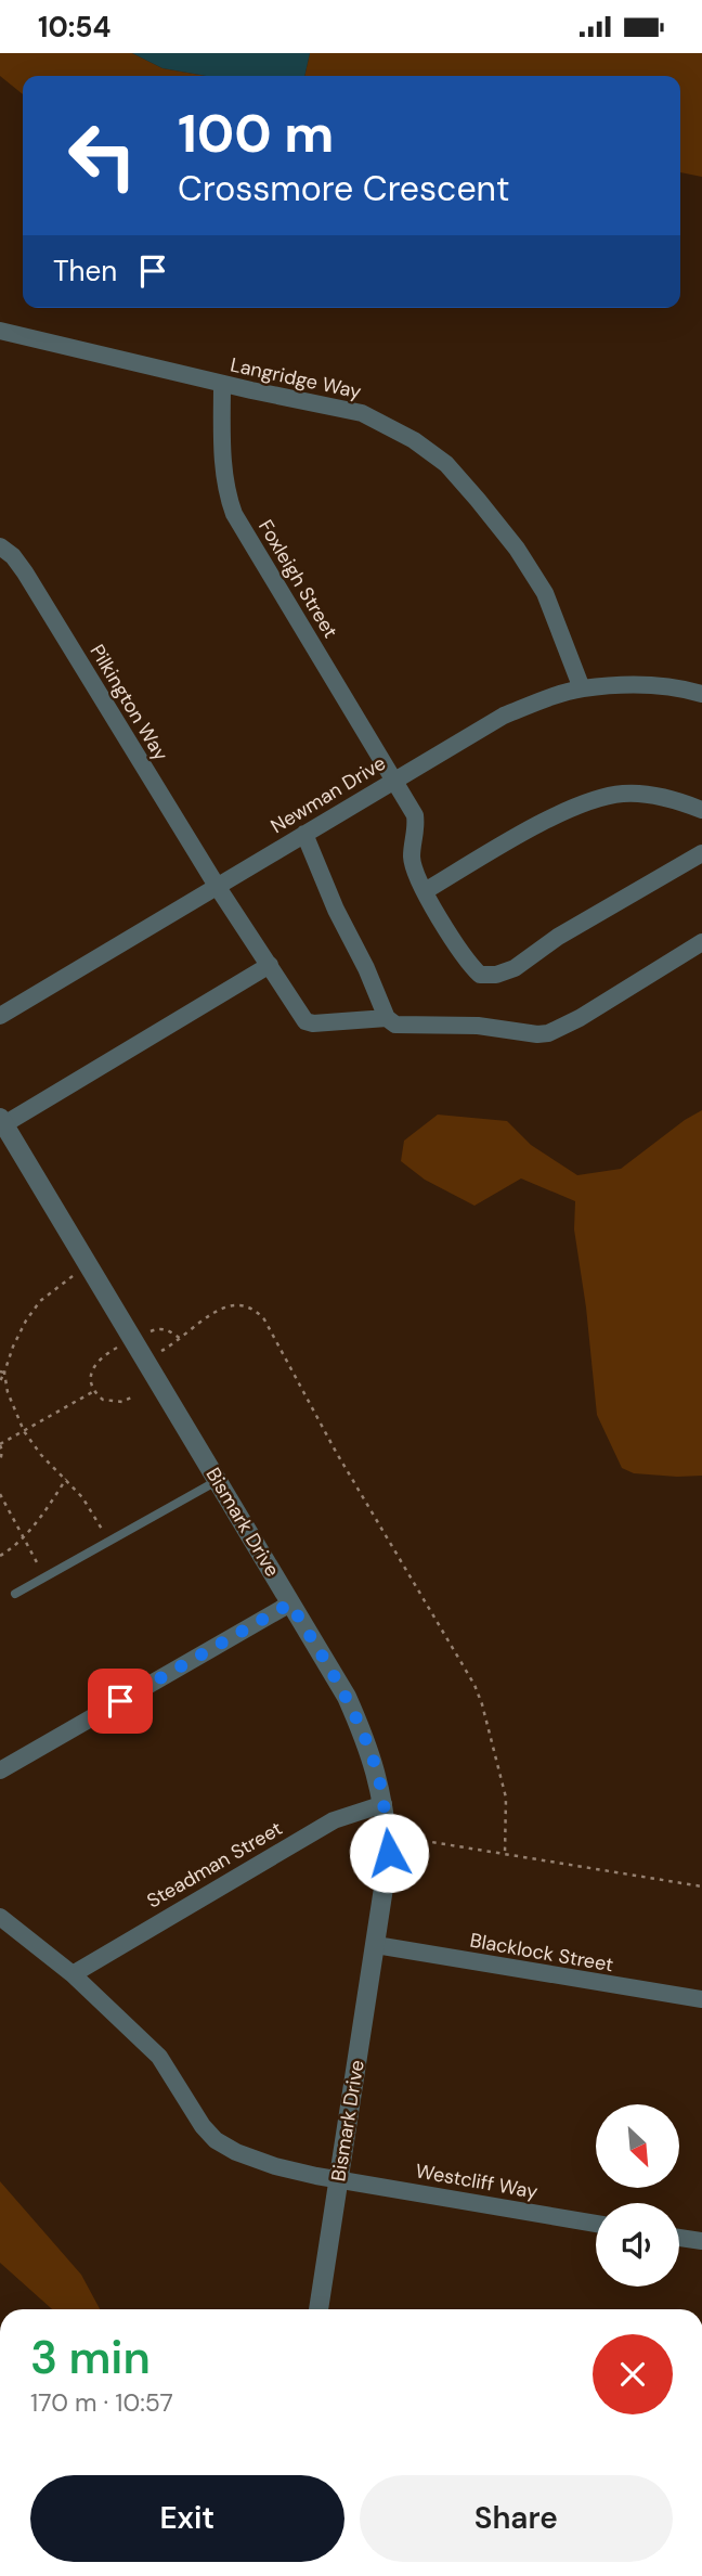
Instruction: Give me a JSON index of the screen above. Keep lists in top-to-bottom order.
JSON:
{
  "streets": {
    "street": [
      "Langridge Way",
      "Foxleigh Street",
      "Pilkington Way",
      "Newman Drive",
      "Bismark Drive",
      "Steadman Street",
      "Blacklock Street",
      "Westcliff Way"
    ]
  },
  "crossings": [
    ["Langridge Way", "Foxleigh Street"],
    ["Langridge Way", "Newman Drive"],
    ["Foxleigh Street", "Newman Drive"],
    ["Pilkington Way", "Newman Drive"],
    ["Bismark Drive", "Steadman Street"],
    ["Bismark Drive", "Blacklock Street"],
    ["Bismark Drive", "Westcliff Way"],
    ["Steadman Street", "Westcliff Way"]
  ],
  "north": "bottom right",
  "page": {
    "status": "10:54",
    "turn": ["100 m", "Crossmore Crescent"],
    "then": "Then",
    "heading": ["3 min", "170 m · 10:57"],
    "buttons": ["Exit", "Share"]
  }
}
